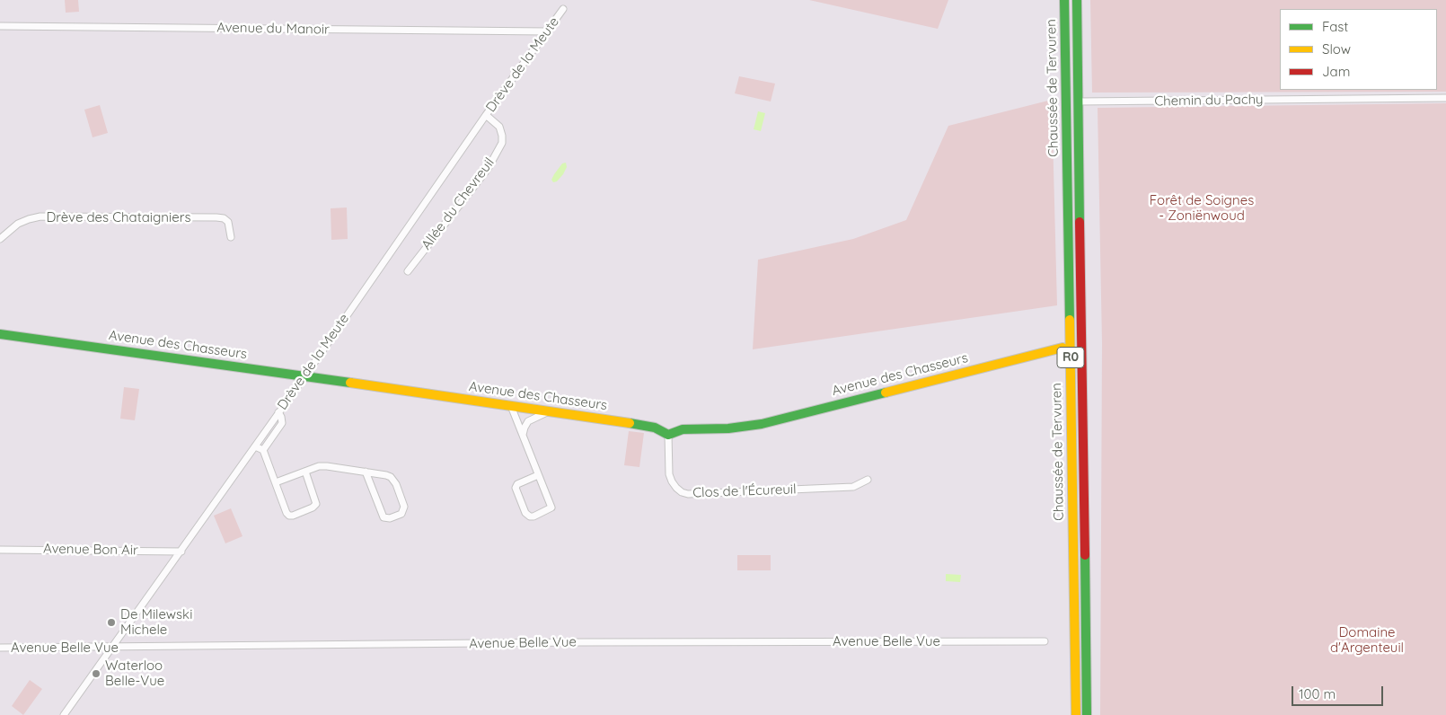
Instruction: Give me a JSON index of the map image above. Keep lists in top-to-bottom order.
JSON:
{
  "streets": {
    "main road": ["Chaussée de Tervuren", "Avenue des Chasseurs", "R0"],
    "street": [
      "Avenue du Manoir",
      "Drève de la Meute",
      "Chemin du Pachy",
      "Allée du Chevreuil",
      "Drève des Chataigniers",
      "Clos de l'Écureuil",
      "Avenue Bon Air",
      "Avenue Belle Vue"
    ]
  },
  "crossings": [
    ["Avenue du Manoir", "Drève de la Meute"],
    ["Drève de la Meute", "Allée du Chevreuil"],
    ["Drève de la Meute", "Avenue des Chasseurs"],
    ["Drève de la Meute", "Avenue Bon Air"],
    ["Drève de la Meute", "Avenue Belle Vue"],
    ["Chaussée de Tervuren", "Chemin du Pachy"],
    ["Avenue des Chasseurs", "Clos de l'Écureuil"]
  ],
  "parks": ["Forêt de Soignes - Zoniënwoud", "Domaine d'Argenteuil"],
  "places": ["De Milewski Michele", "Waterloo Belle-Vue"],
  "legend": ["Fast", "Slow", "Jam"],
  "scale_bar": "100 m"
}
